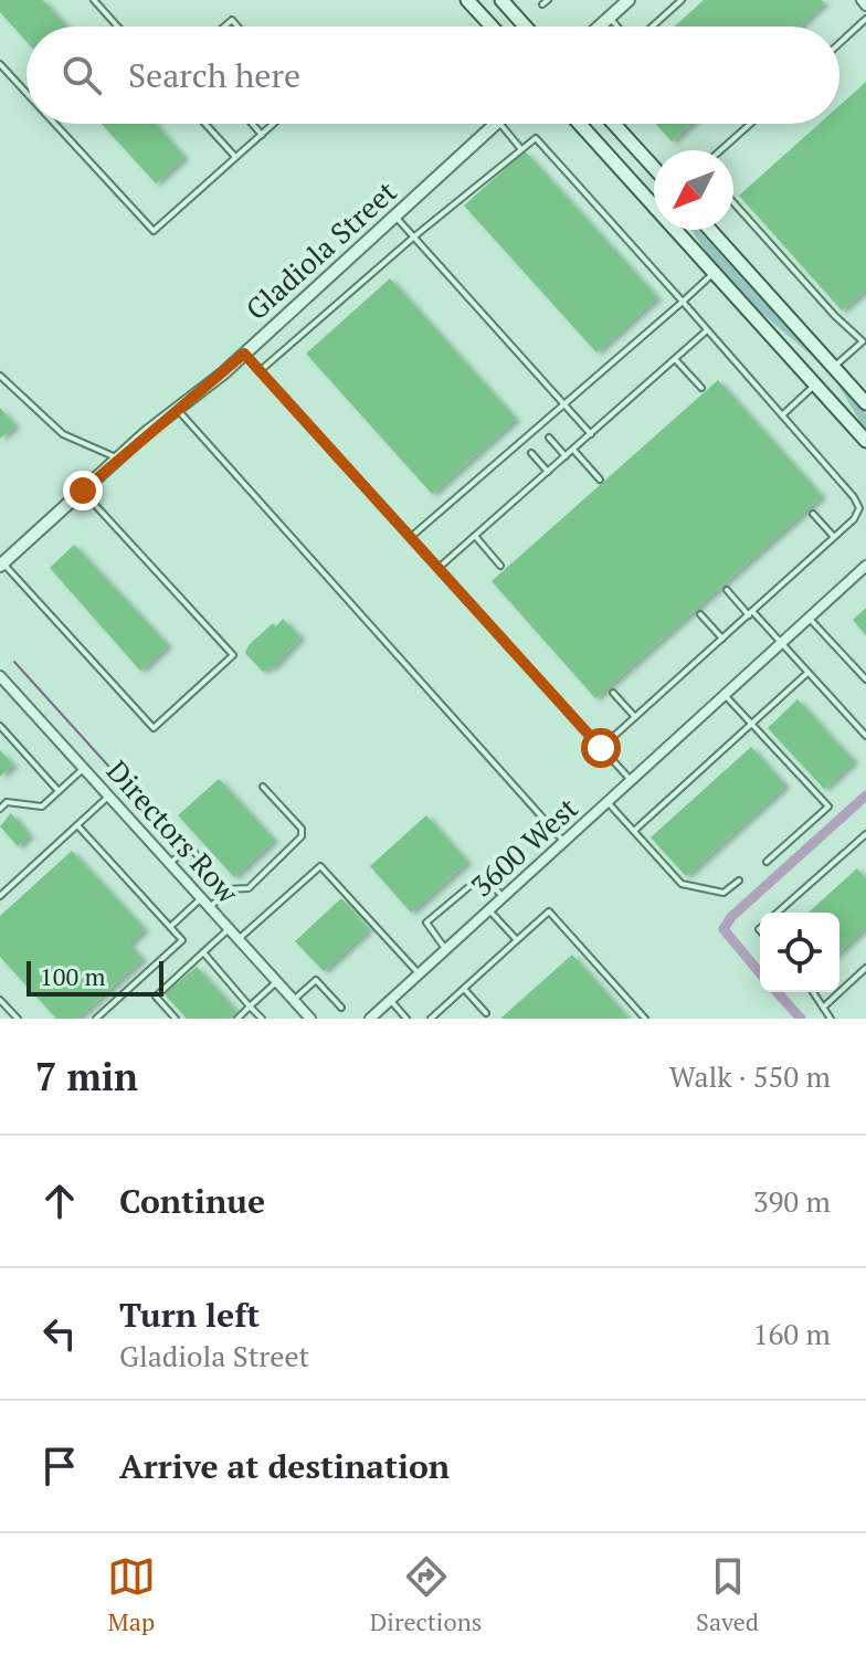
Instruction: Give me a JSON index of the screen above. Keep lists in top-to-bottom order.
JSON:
{
  "streets": {
    "street": ["Gladiola Street", "Directors Row", "3600 West"]
  },
  "scale_bar": "100 m",
  "north": "bottom left",
  "page": {
    "search": "Search here",
    "scale": "100 m",
    "heading": ["7 min", "Walk · 550 m"],
    "list": [
      ["Continue", "390 m"],
      ["Turn left", "Gladiola Street", "160 m"],
      "Arrive at destination"
    ],
    "nav": ["Map", "Directions", "Saved"]
  }
}
